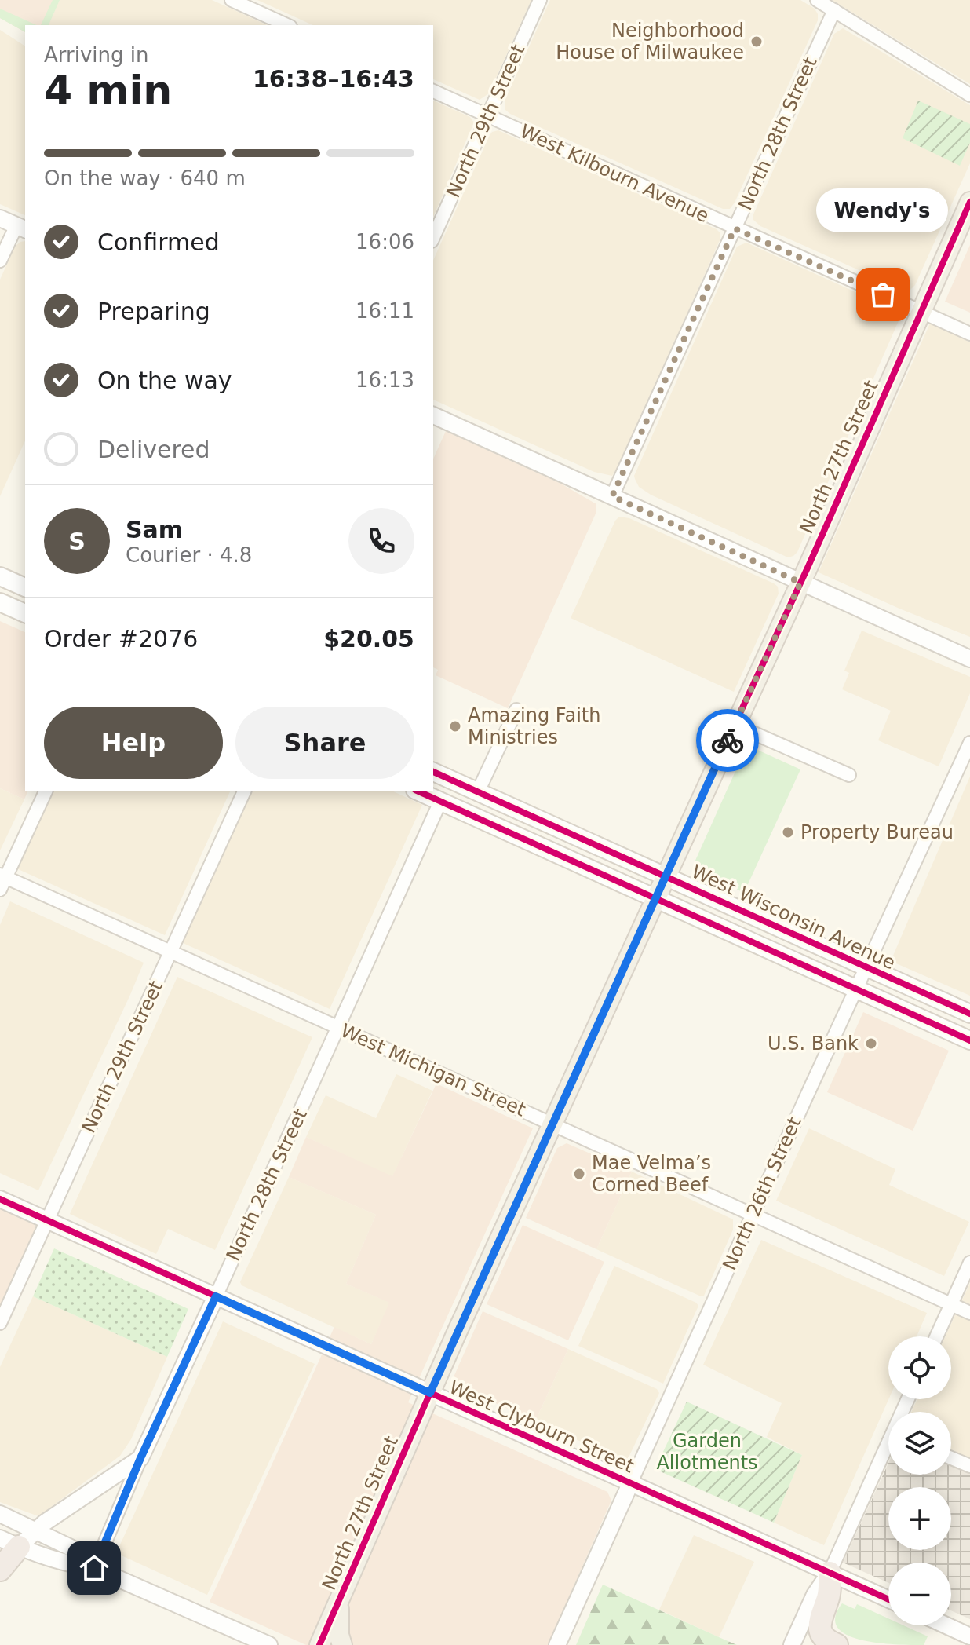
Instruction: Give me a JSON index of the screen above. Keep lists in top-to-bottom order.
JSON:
{
  "streets": {
    "main road": ["North 27th Street", "West Wisconsin Avenue"],
    "street": [
      "North 29th Street",
      "North 28th Street",
      "West Kilbourn Avenue",
      "West Michigan Street",
      "North 26th Street",
      "West Clybourn Street"
    ]
  },
  "crossings": [
    ["North 29th Street", "West Kilbourn Avenue"],
    ["North 29th Street", "West Michigan Street"],
    ["North 29th Street", "West Clybourn Street"],
    ["North 28th Street", "West Kilbourn Avenue"],
    ["North 28th Street", "West Wisconsin Avenue"],
    ["North 28th Street", "West Michigan Street"],
    ["North 28th Street", "West Clybourn Street"],
    ["West Kilbourn Avenue", "North 27th Street"],
    ["North 27th Street", "West Wisconsin Avenue"],
    ["North 27th Street", "West Michigan Street"],
    ["North 27th Street", "West Clybourn Street"],
    ["West Wisconsin Avenue", "North 26th Street"],
    ["West Michigan Street", "North 26th Street"],
    ["North 26th Street", "West Clybourn Street"]
  ],
  "parks": ["Garden Allotments"],
  "places": [
    "Neighborhood House of Milwaukee",
    "Wendy's",
    "Amazing Faith Ministries",
    "Property Bureau",
    "U.S. Bank",
    "Mae Velma’s Corned Beef"
  ],
  "page": {
    "heading": ["4 min", "Arriving in", "16:38–16:43"],
    "panel": [
      "Sam",
      "Courier · 4.8",
      "Order #2076",
      "$20.05"
    ],
    "bar": "On the way · 640 m",
    "bubble": "Wendy's",
    "list": [
      ["Confirmed", "16:06"],
      ["Preparing", "16:11"],
      ["On the way", "16:13"],
      "Delivered"
    ],
    "round": "S",
    "buttons": ["Help", "Share"],
    "map_buttons": ["+", "−"]
  }
}
